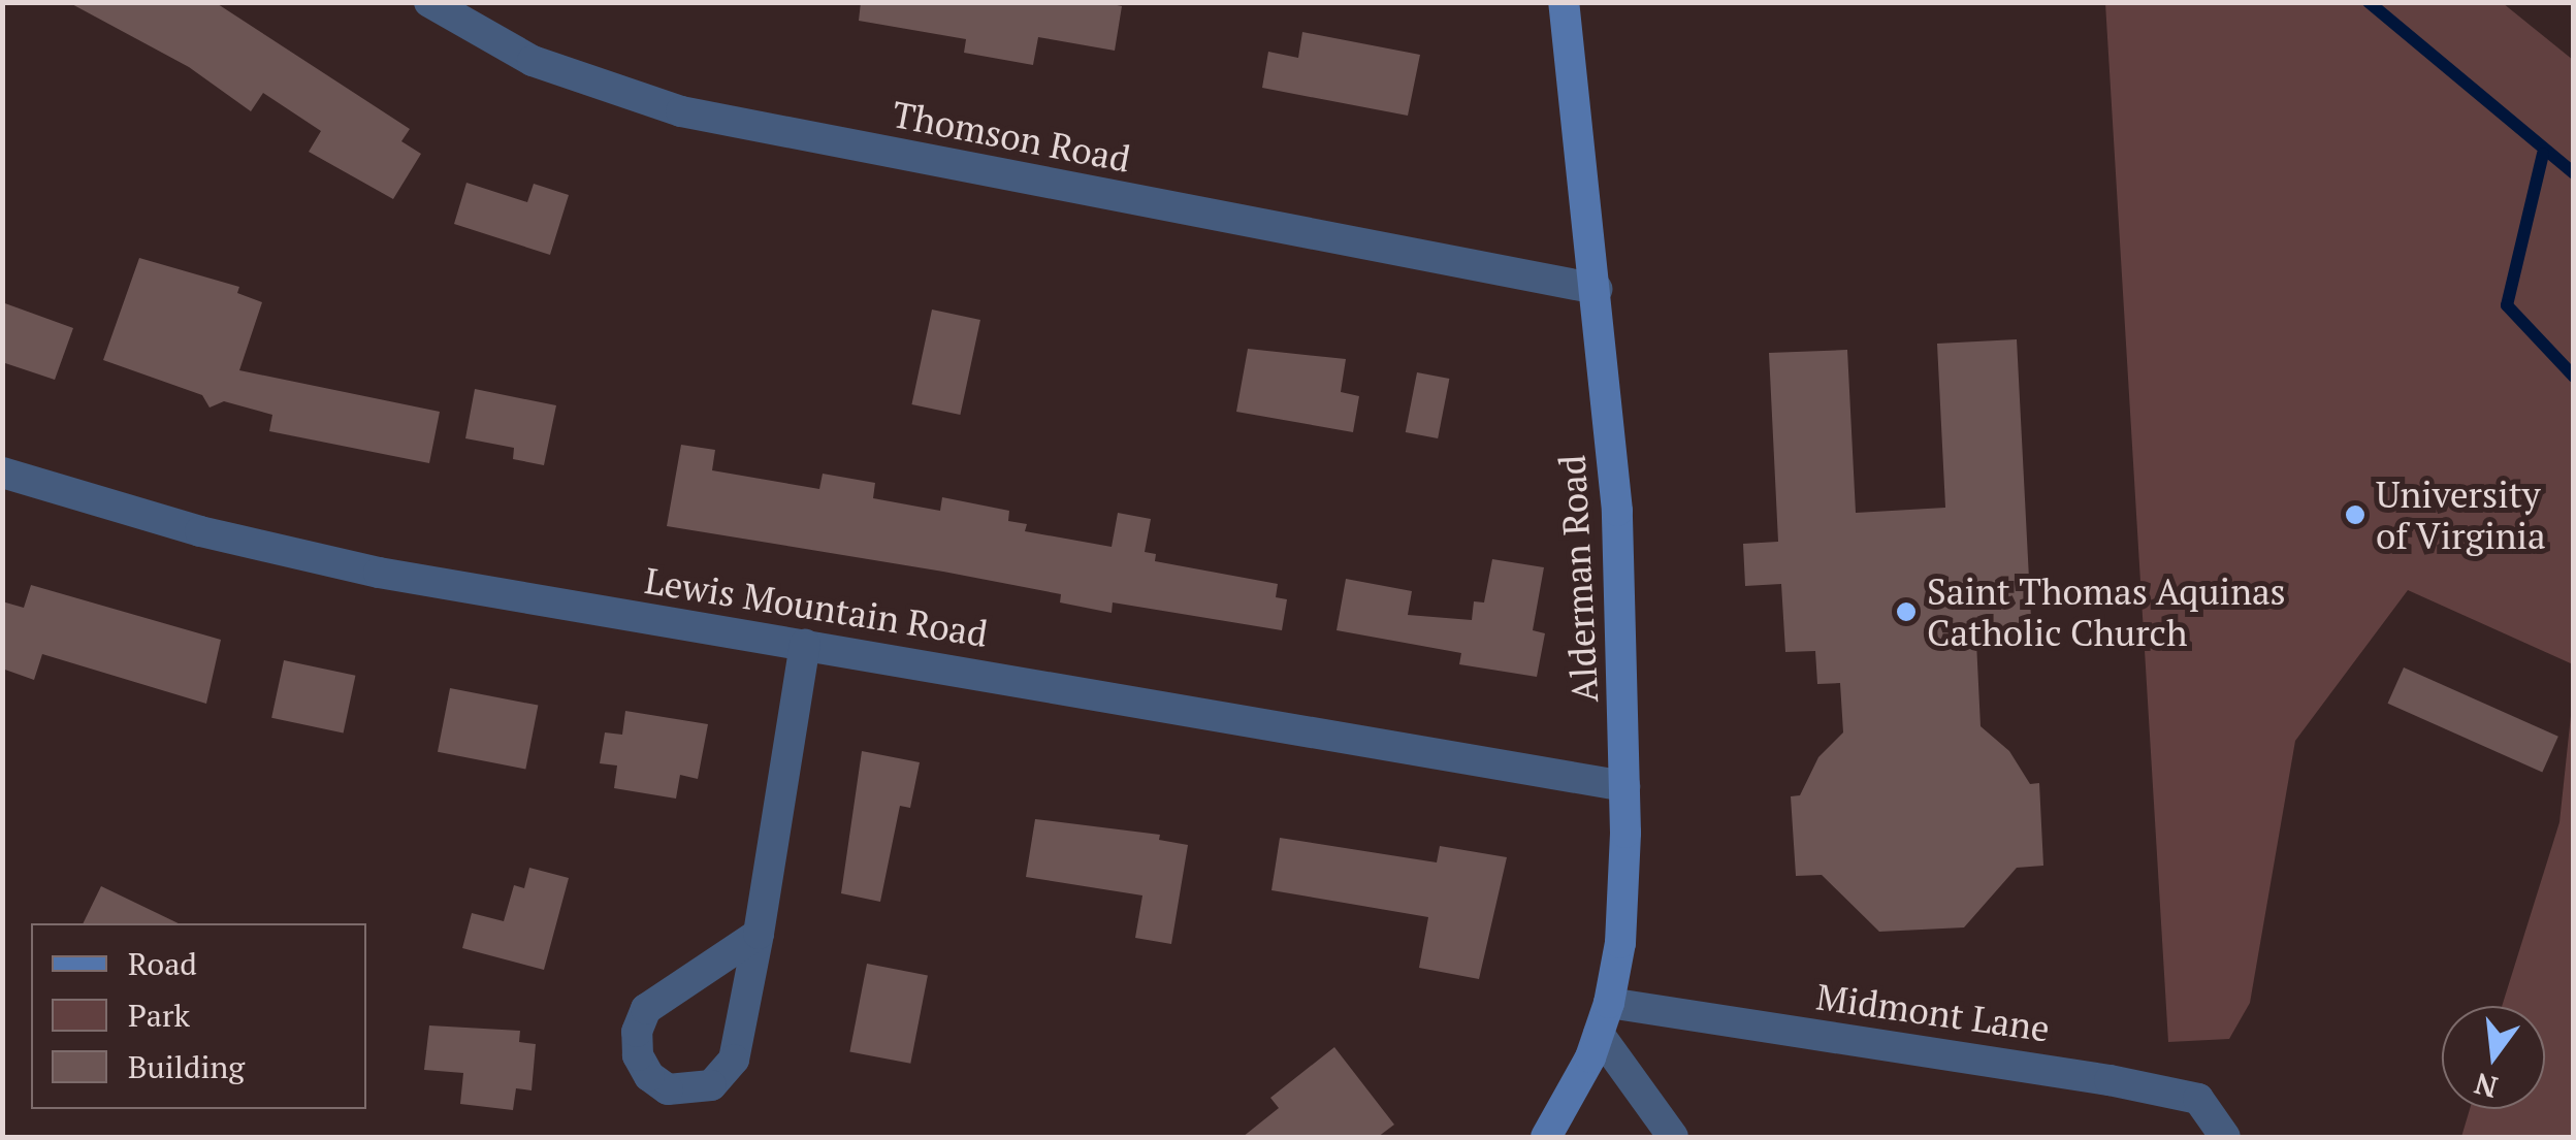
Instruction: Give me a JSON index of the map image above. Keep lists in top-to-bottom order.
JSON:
{
  "streets": {
    "main road": ["Alderman Road"],
    "street": ["Thomson Road", "Lewis Mountain Road", "Midmont Lane"]
  },
  "crossings": [
    ["Thomson Road", "Alderman Road"],
    ["Alderman Road", "Lewis Mountain Road"],
    ["Alderman Road", "Midmont Lane"]
  ],
  "places": ["University of Virginia", "Saint Thomas Aquinas Catholic Church"],
  "legend": ["Road", "Park", "Building"],
  "north": "bottom"
}
